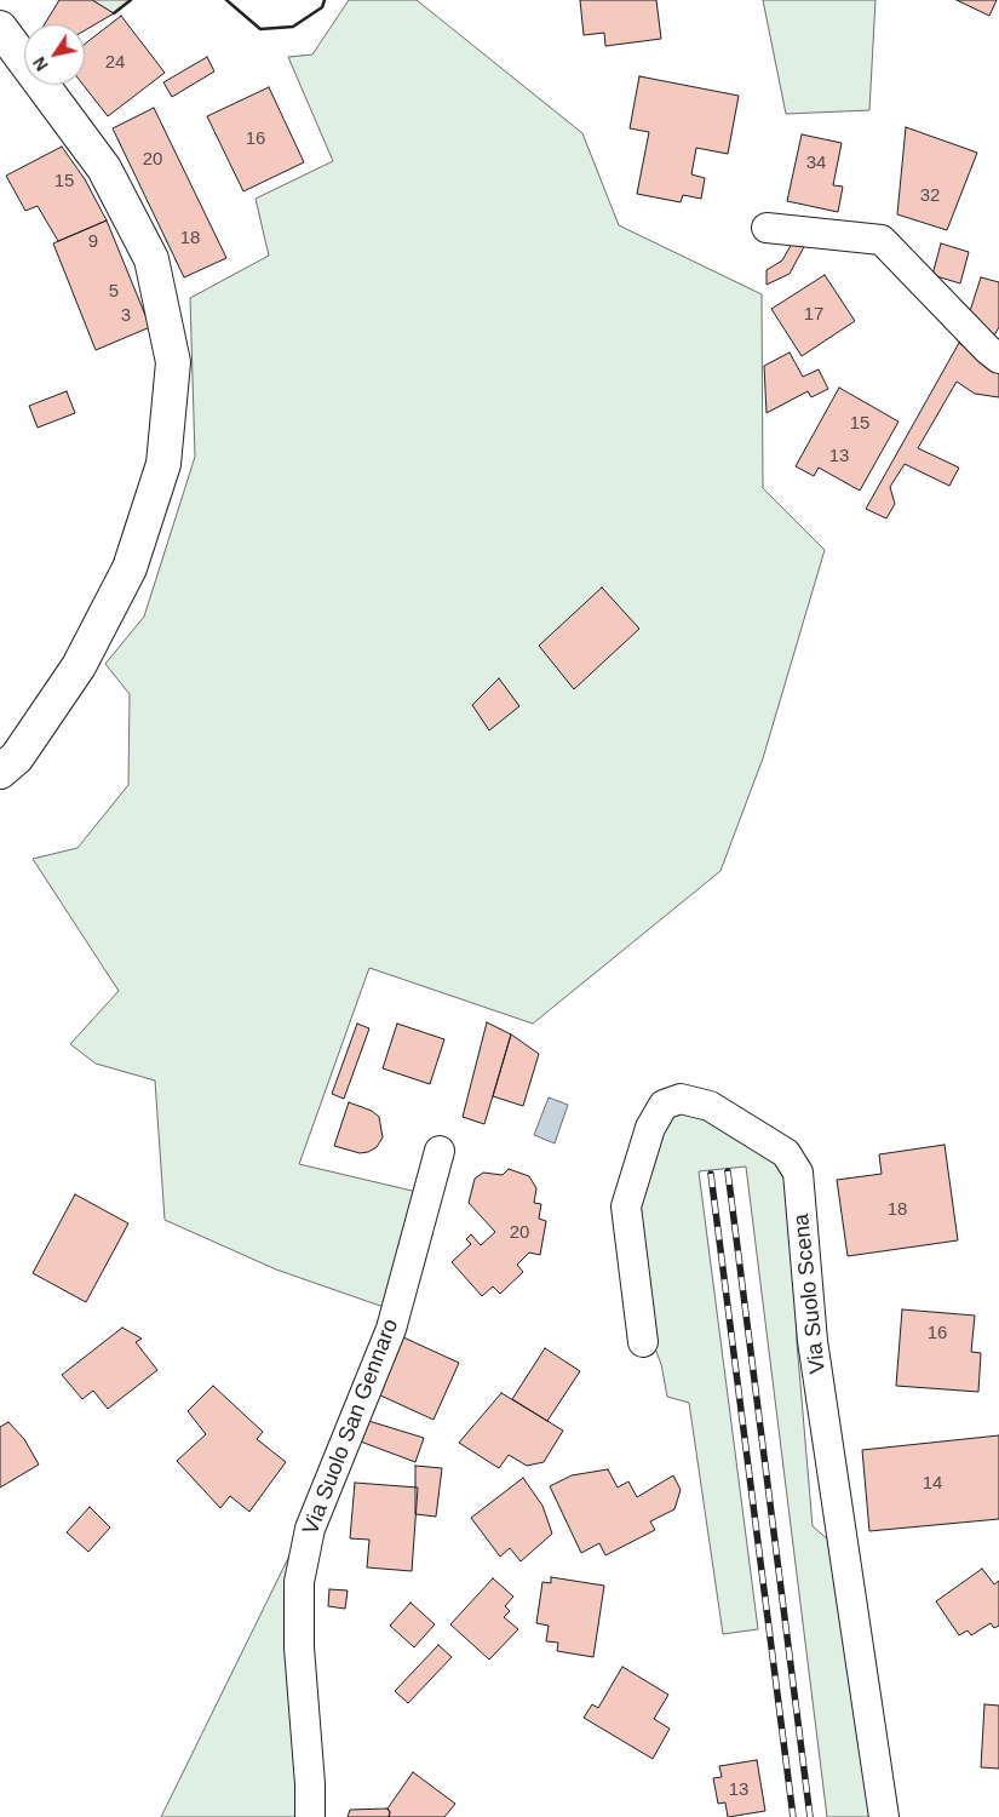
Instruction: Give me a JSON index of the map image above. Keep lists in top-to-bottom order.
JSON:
{
  "streets": {
    "street": ["Via Suolo Scena", "Via Suolo San Gennaro"]
  },
  "house_numbers": [
    "24",
    "16",
    "20",
    "34",
    "15",
    "32",
    "18",
    "9",
    "5",
    "17",
    "3",
    "15",
    "13",
    "18",
    "20",
    "16",
    "14",
    "13"
  ],
  "north": "bottom left"
}
